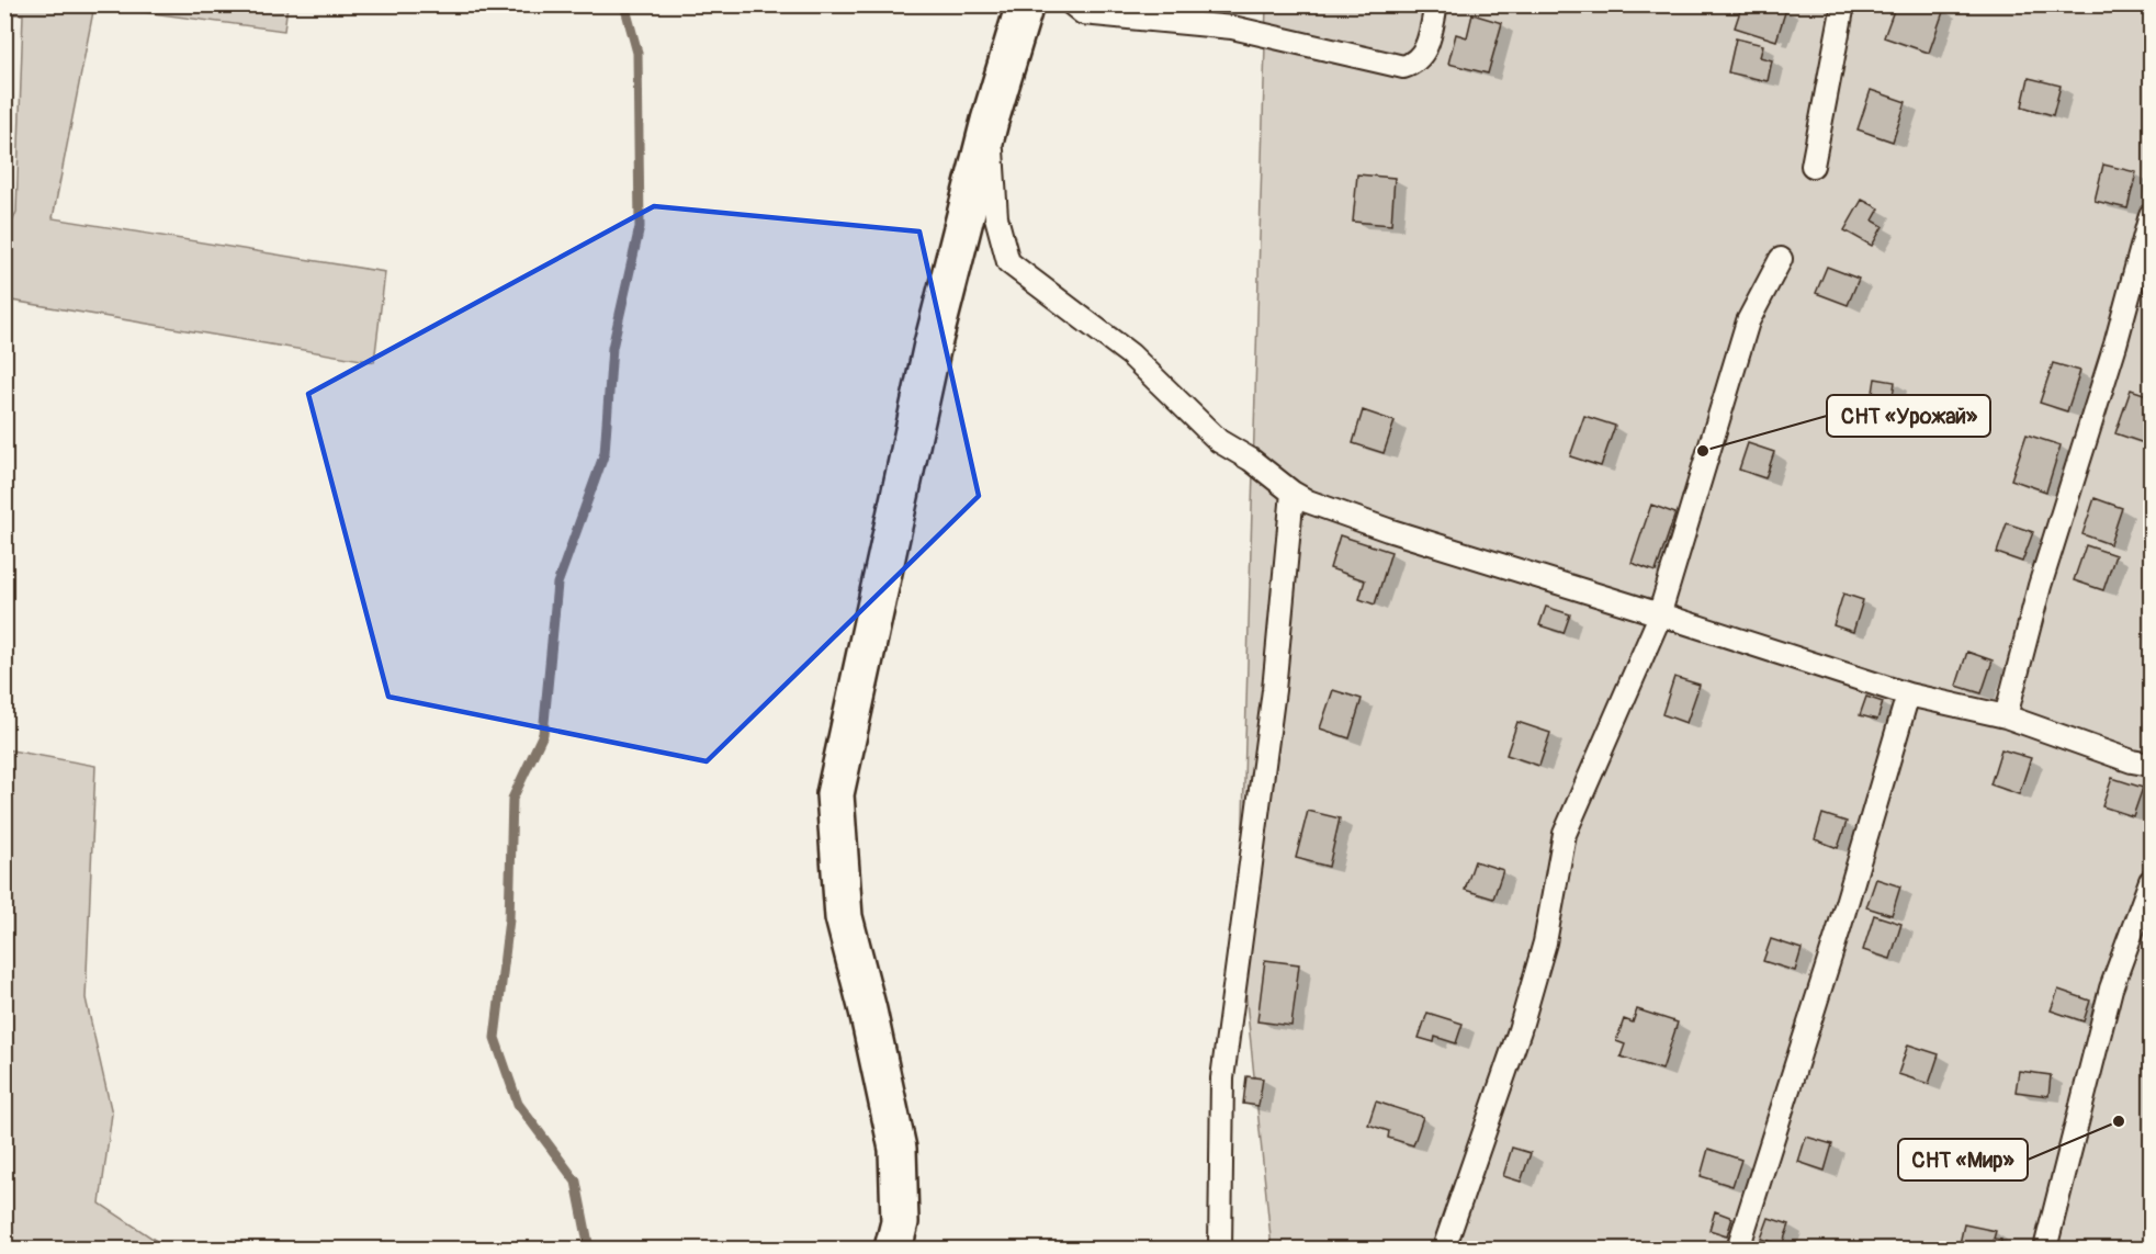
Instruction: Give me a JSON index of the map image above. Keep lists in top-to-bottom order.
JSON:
{
  "places": ["СНТ «Урожай»", "СНТ «Мир»"]
}
